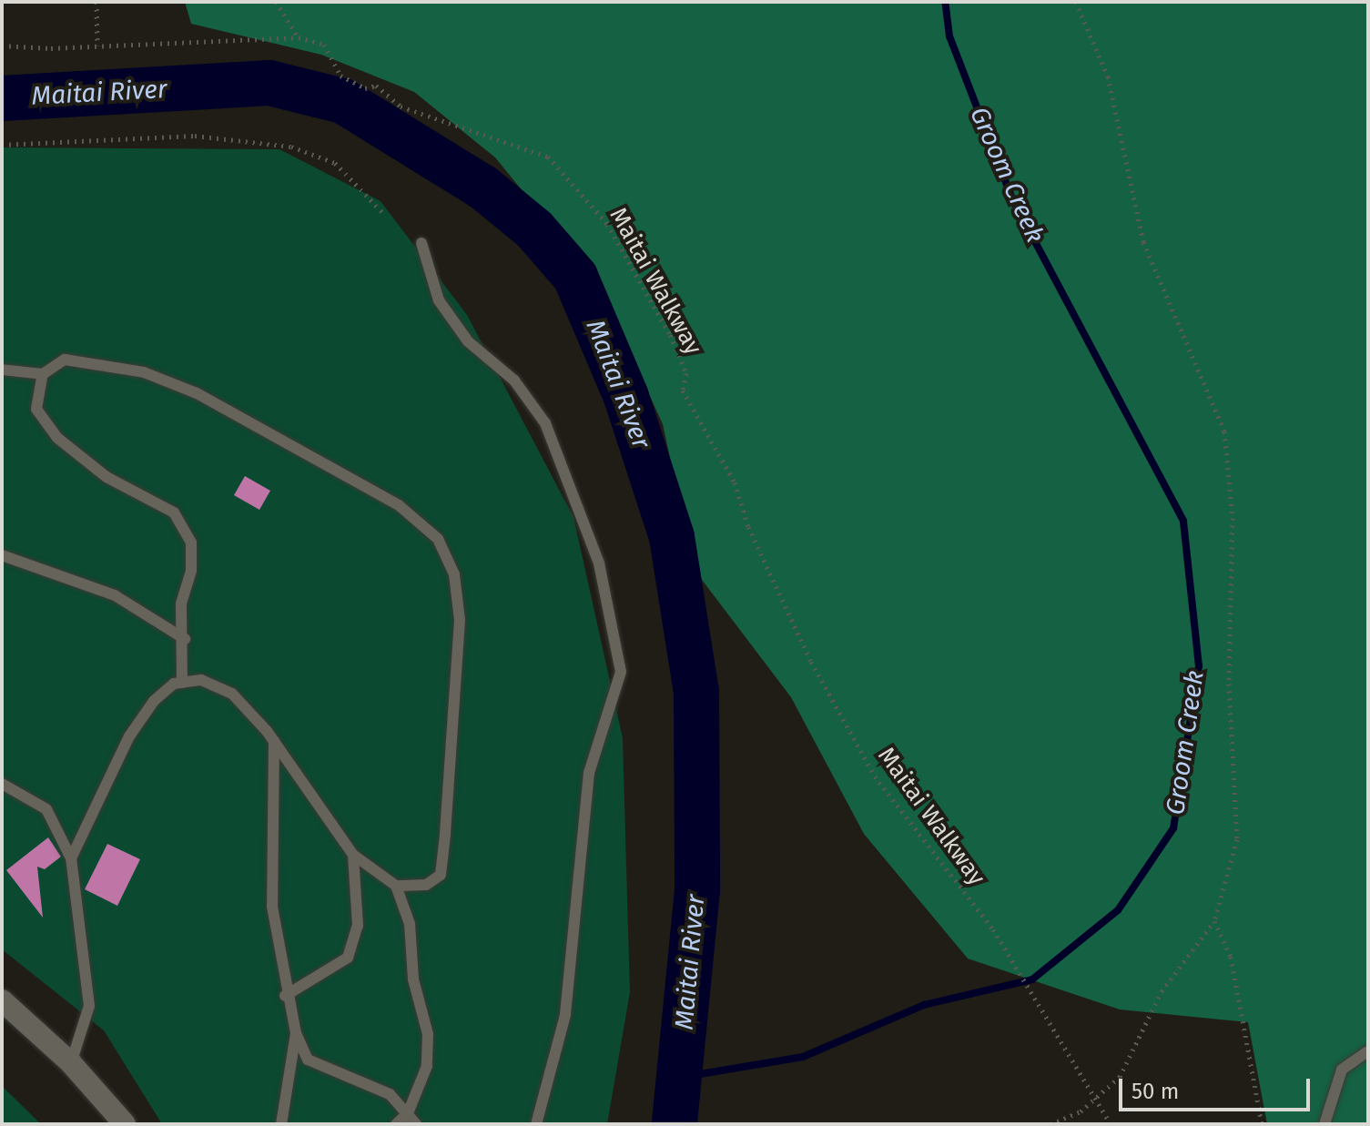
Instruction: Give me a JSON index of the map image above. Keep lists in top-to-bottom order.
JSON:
{
  "streets": {
    "path": ["Maitai Walkway"]
  },
  "water": ["Maitai River", "Groom Creek"],
  "scale_bar": "50 m"
}
